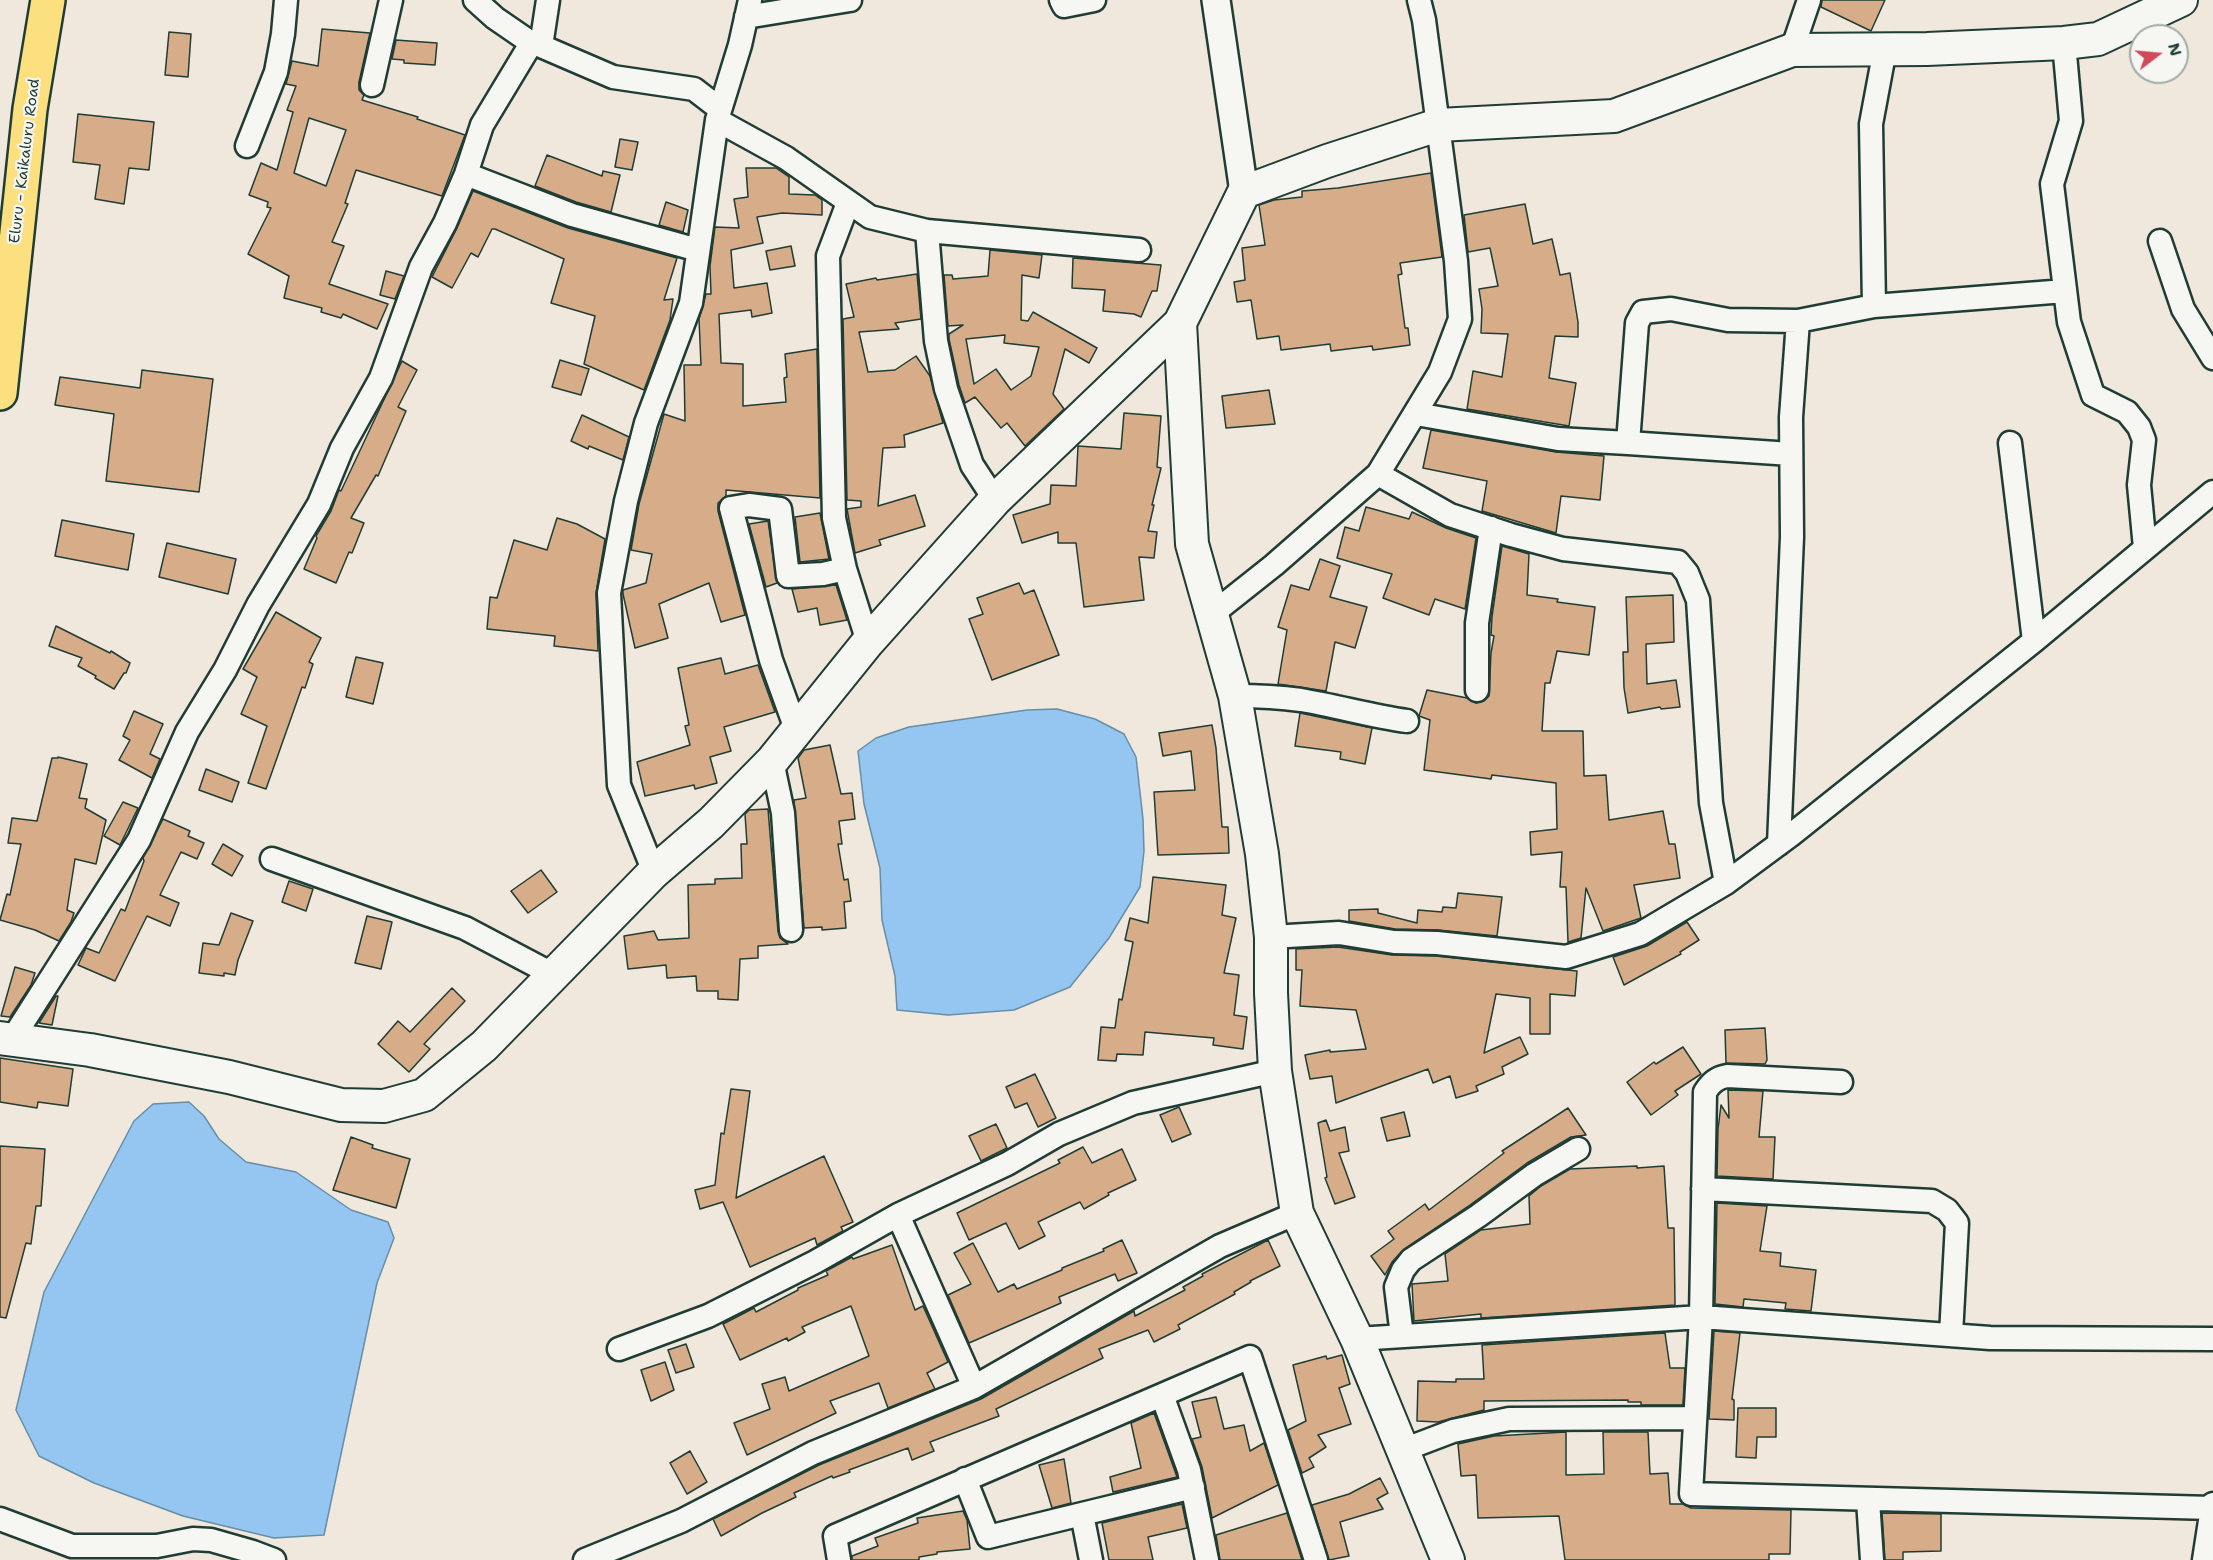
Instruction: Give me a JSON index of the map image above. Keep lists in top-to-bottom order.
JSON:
{
  "streets": {
    "main road": ["Eluru - Kaikaluru Road"]
  },
  "north": "right"
}
